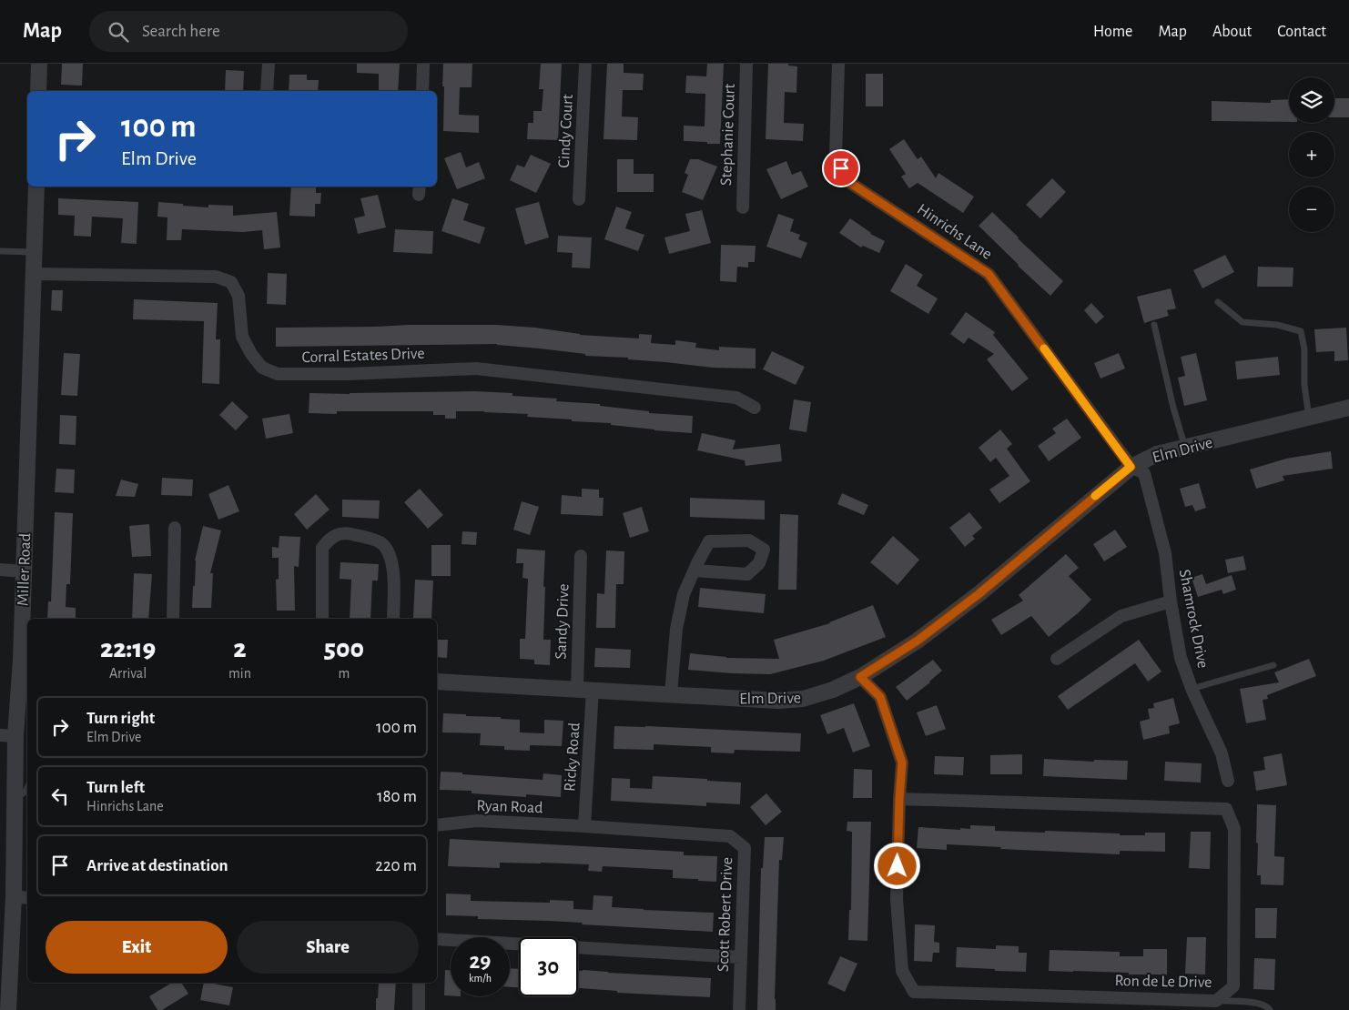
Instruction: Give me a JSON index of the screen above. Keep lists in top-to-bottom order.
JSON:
{
  "streets": {
    "street": [
      "Cindy Court",
      "Stephanie Court",
      "Hinrichs Lane",
      "Corral Estates Drive",
      "Elm Drive",
      "Miller Road",
      "Shamrock Drive",
      "Sandy Drive",
      "Ricky Road",
      "Ryan Road",
      "Scott Robert Drive",
      "Ron de Le Drive"
    ]
  },
  "crossings": [
    ["Hinrichs Lane", "Elm Drive"],
    ["Hinrichs Lane", "Shamrock Drive"],
    ["Corral Estates Drive", "Miller Road"],
    ["Elm Drive", "Shamrock Drive"],
    ["Elm Drive", "Sandy Drive"],
    ["Elm Drive", "Ricky Road"],
    ["Elm Drive", "Ron de Le Drive"],
    ["Sandy Drive", "Ricky Road"],
    ["Ricky Road", "Ryan Road"],
    ["Ricky Road", "Scott Robert Drive"],
    ["Ryan Road", "Scott Robert Drive"]
  ],
  "page": {
    "header": "Map",
    "search": "Search here",
    "nav": [
      "Home",
      "Map",
      "About",
      "Contact"
    ],
    "map_buttons": ["+", "−"],
    "turn": ["100 m", "Elm Drive"],
    "eta": [
      "22:19",
      "Arrival",
      "2",
      "min",
      "500",
      "m"
    ],
    "list": [
      {
        "name": "Turn right",
        "note": "Elm Drive",
        "value": "100 m"
      },
      {
        "name": "Turn left",
        "note": "Hinrichs Lane",
        "value": "180 m"
      },
      {
        "name": "Arrive at destination",
        "value": "220 m"
      }
    ],
    "buttons": ["Exit", "Share"],
    "speed": "29 km/h",
    "limit": "30"
  }
}
